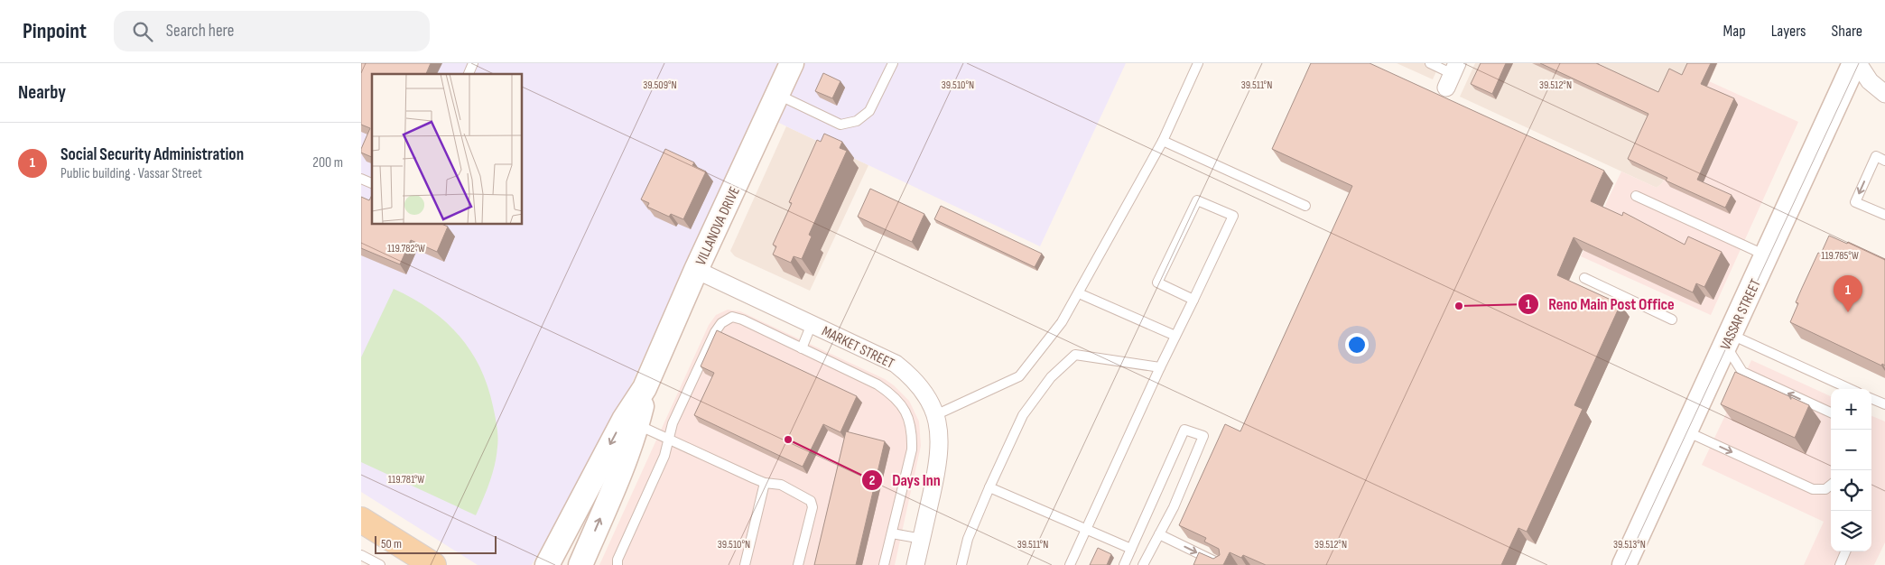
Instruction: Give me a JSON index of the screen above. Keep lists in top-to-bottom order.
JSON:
{
  "streets": {
    "street": ["VILLANOVA DRIVE", "VASSAR STREET", "MARKET STREET"]
  },
  "crossings": [
    ["VILLANOVA DRIVE", "MARKET STREET"]
  ],
  "places": ["Reno Main Post Office", "Days Inn"],
  "scale_bar": "50 m",
  "page": {
    "header": "Pinpoint",
    "search": "Search here",
    "nav": ["Map", "Layers", "Share"],
    "heading": "Nearby",
    "list": [
      {
        "mark": "1",
        "name": "Social Security Administration",
        "note": "Public building · Vassar Street",
        "value": "200 m"
      }
    ],
    "pins": "1",
    "map_buttons": ["+", "−"],
    "scale": "50 m"
  },
  "coordinates": [
    "39.509°N",
    "39.510°N",
    "39.511°N",
    "39.512°N",
    "119.782°W",
    "119.785°W",
    "119.781°W",
    "39.513°N"
  ]
}
